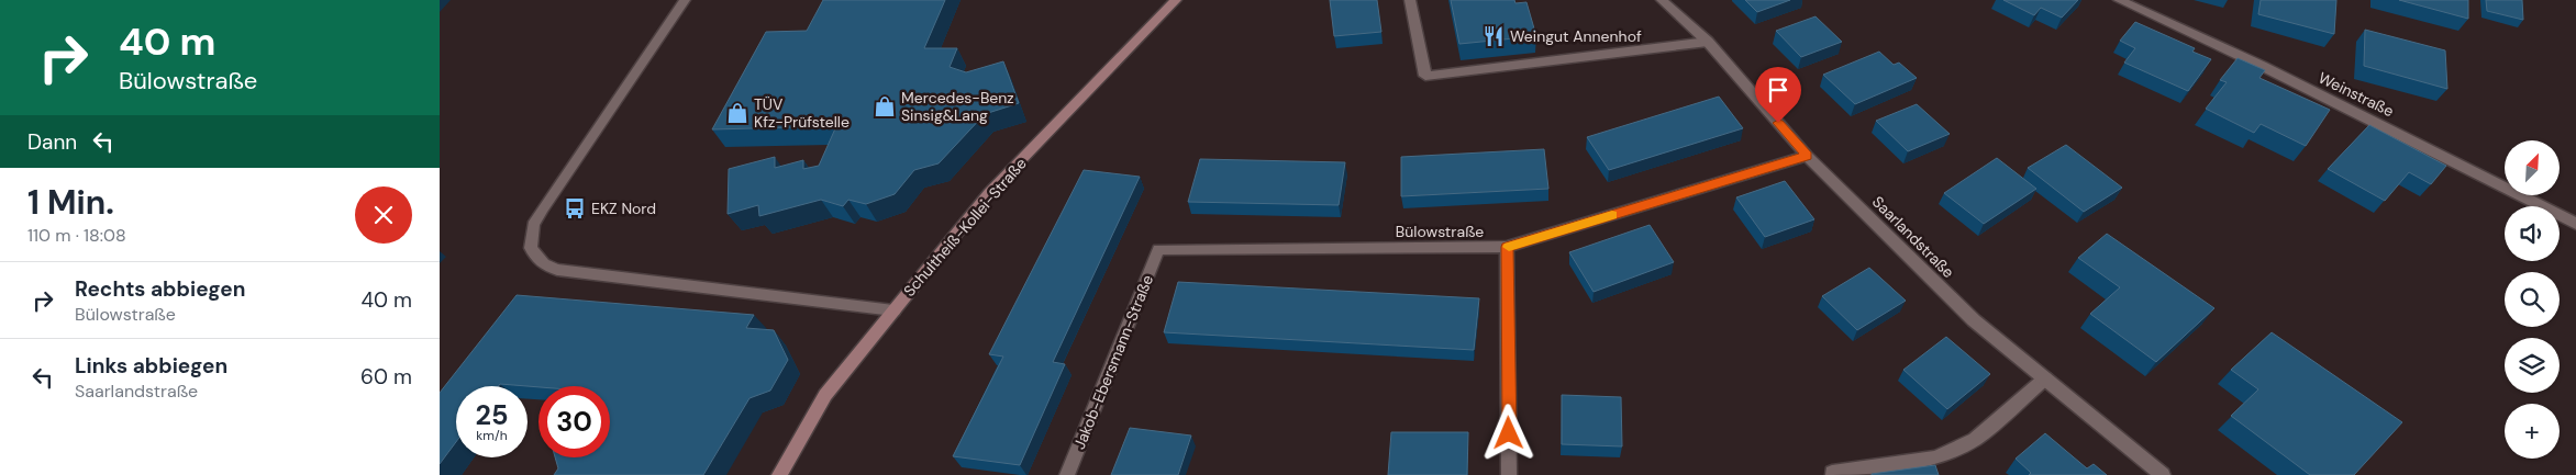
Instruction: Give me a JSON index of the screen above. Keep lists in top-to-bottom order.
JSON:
{
  "streets": {
    "main road": ["Schultheiß-Kollei-Straße"],
    "street": [
      "Weinstraße",
      "Bülowstraße",
      "Saarlandstraße",
      "Jakob-Ebersmann-Straße"
    ]
  },
  "crossings": [
    ["Bülowstraße", "Saarlandstraße"],
    ["Bülowstraße", "Jakob-Ebersmann-Straße"]
  ],
  "places": {
    "restaurant": ["Weingut Annenhof"],
    "shop": ["Mercedes-Benz Sinsig&Lang", "TÜV Kfz-Prüfstelle"],
    "bus stop": ["EKZ Nord"]
  },
  "north": "top right",
  "page": {
    "turn": ["40 m", "Bülowstraße"],
    "then": "Dann",
    "map_buttons": "+",
    "heading": ["1 Min.", "110 m · 18:08"],
    "list": [
      {
        "name": "Rechts abbiegen",
        "note": "Bülowstraße",
        "value": "40 m"
      },
      {
        "name": "Links abbiegen",
        "note": "Saarlandstraße",
        "value": "60 m"
      }
    ],
    "speed": "25 km/h",
    "limit": "30"
  }
}
